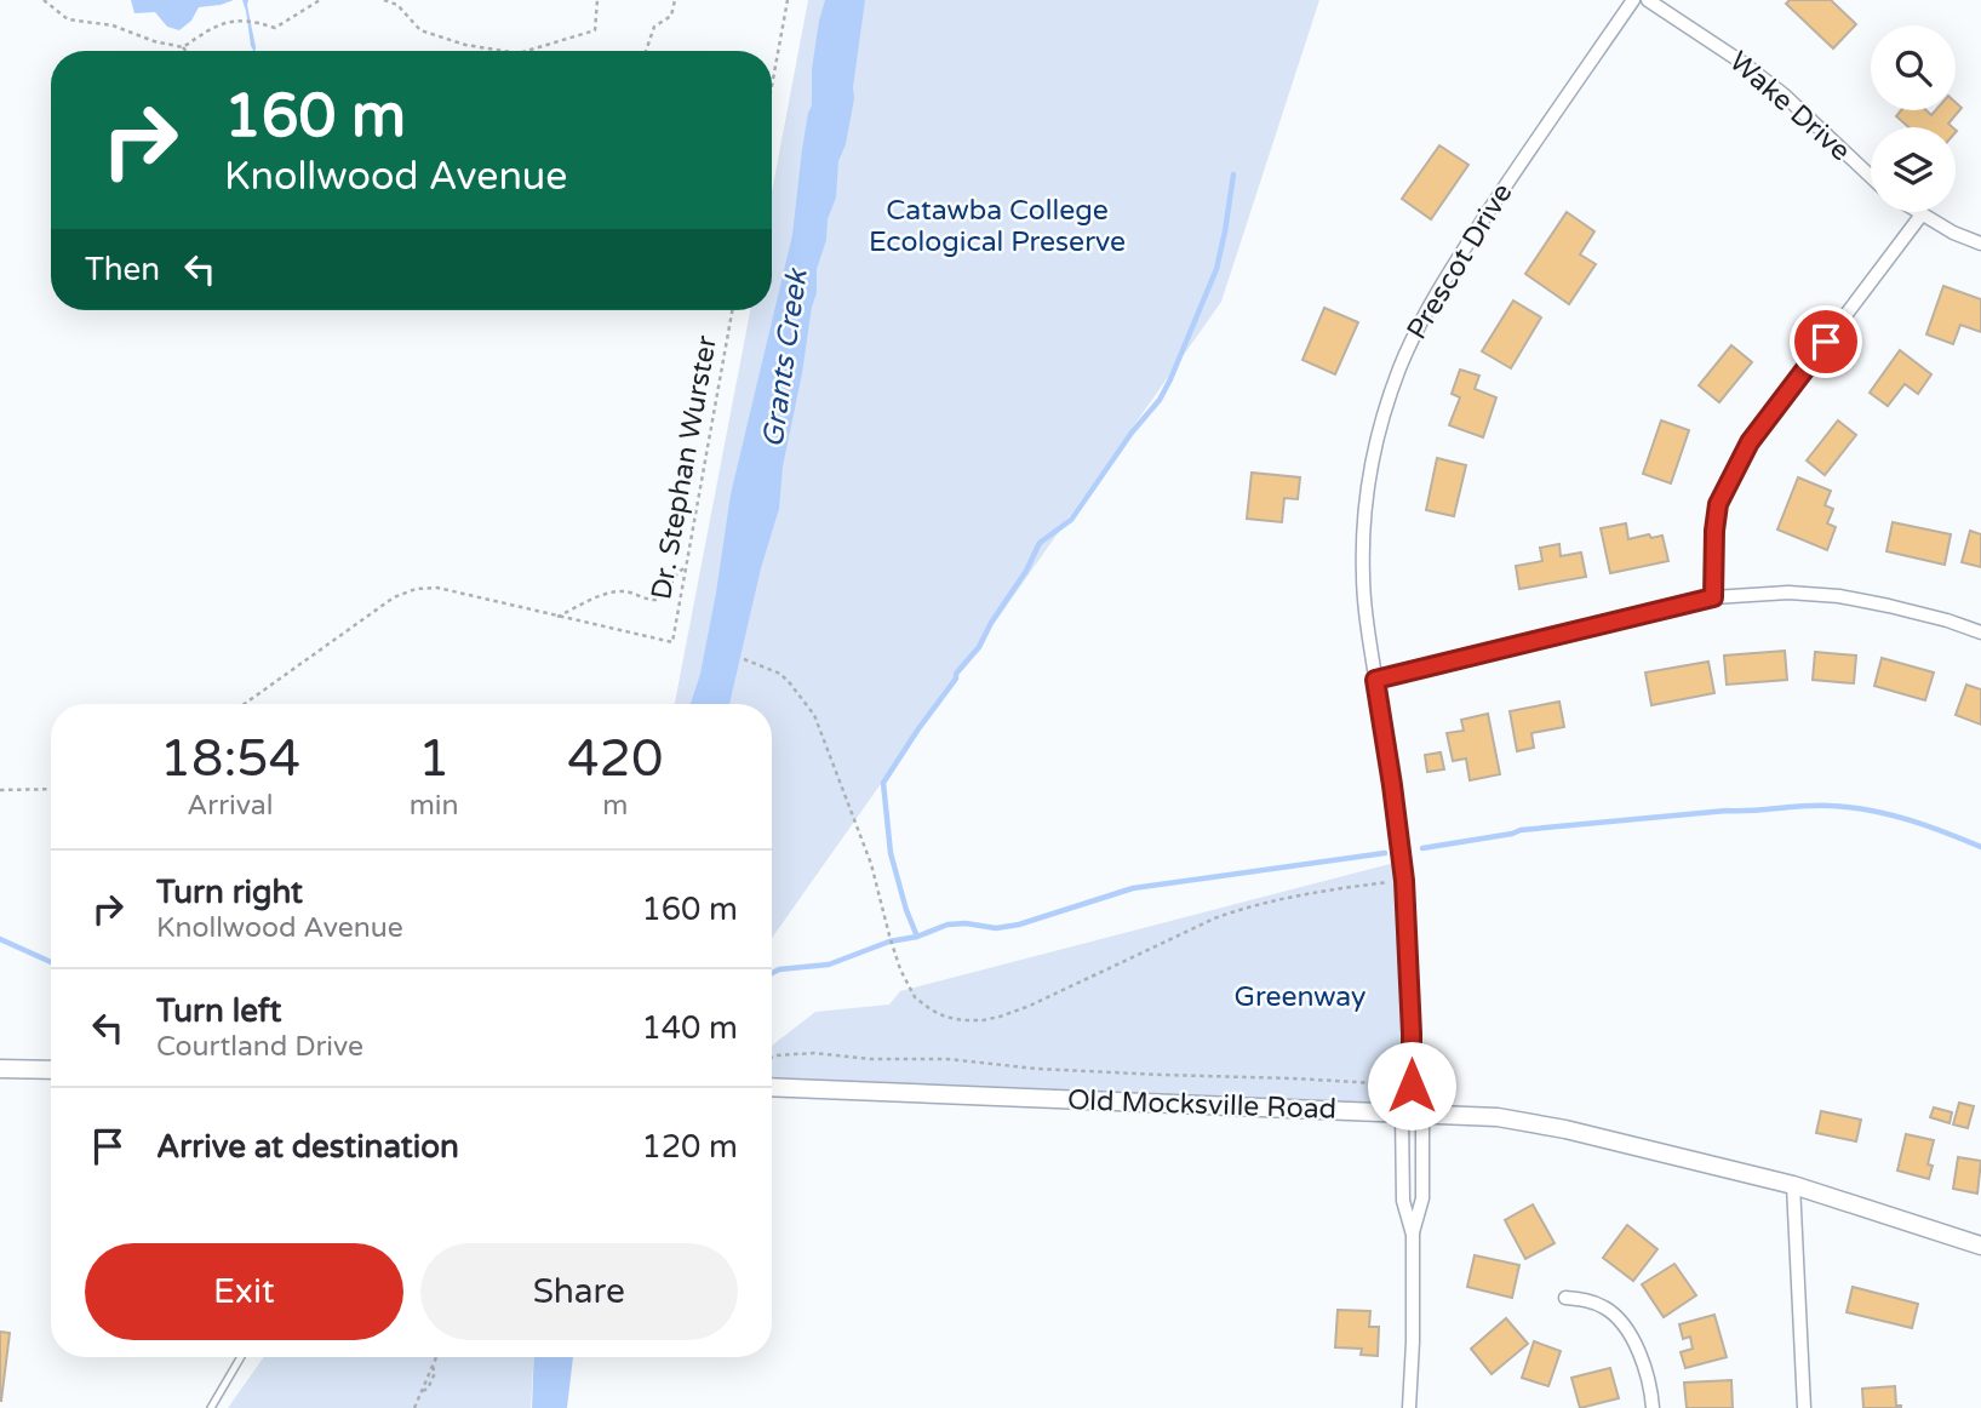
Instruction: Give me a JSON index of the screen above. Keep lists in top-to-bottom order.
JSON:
{
  "streets": {
    "street": ["Wake Drive", "Prescot Drive", "Old Mocksville Road"],
    "path": ["Dr. Stephan Wurster"]
  },
  "crossings": [
    ["Prescot Drive", "Old Mocksville Road"]
  ],
  "water": ["Grants Creek"],
  "parks": ["Catawba College Ecological Preserve", "Greenway"],
  "page": {
    "turn": ["160 m", "Knollwood Avenue"],
    "then": "Then",
    "eta": [
      "18:54",
      "Arrival",
      "1",
      "min",
      "420",
      "m"
    ],
    "list": [
      {
        "name": "Turn right",
        "note": "Knollwood Avenue",
        "value": "160 m"
      },
      {
        "name": "Turn left",
        "note": "Courtland Drive",
        "value": "140 m"
      },
      {
        "name": "Arrive at destination",
        "value": "120 m"
      }
    ],
    "buttons": ["Exit", "Share"]
  }
}
